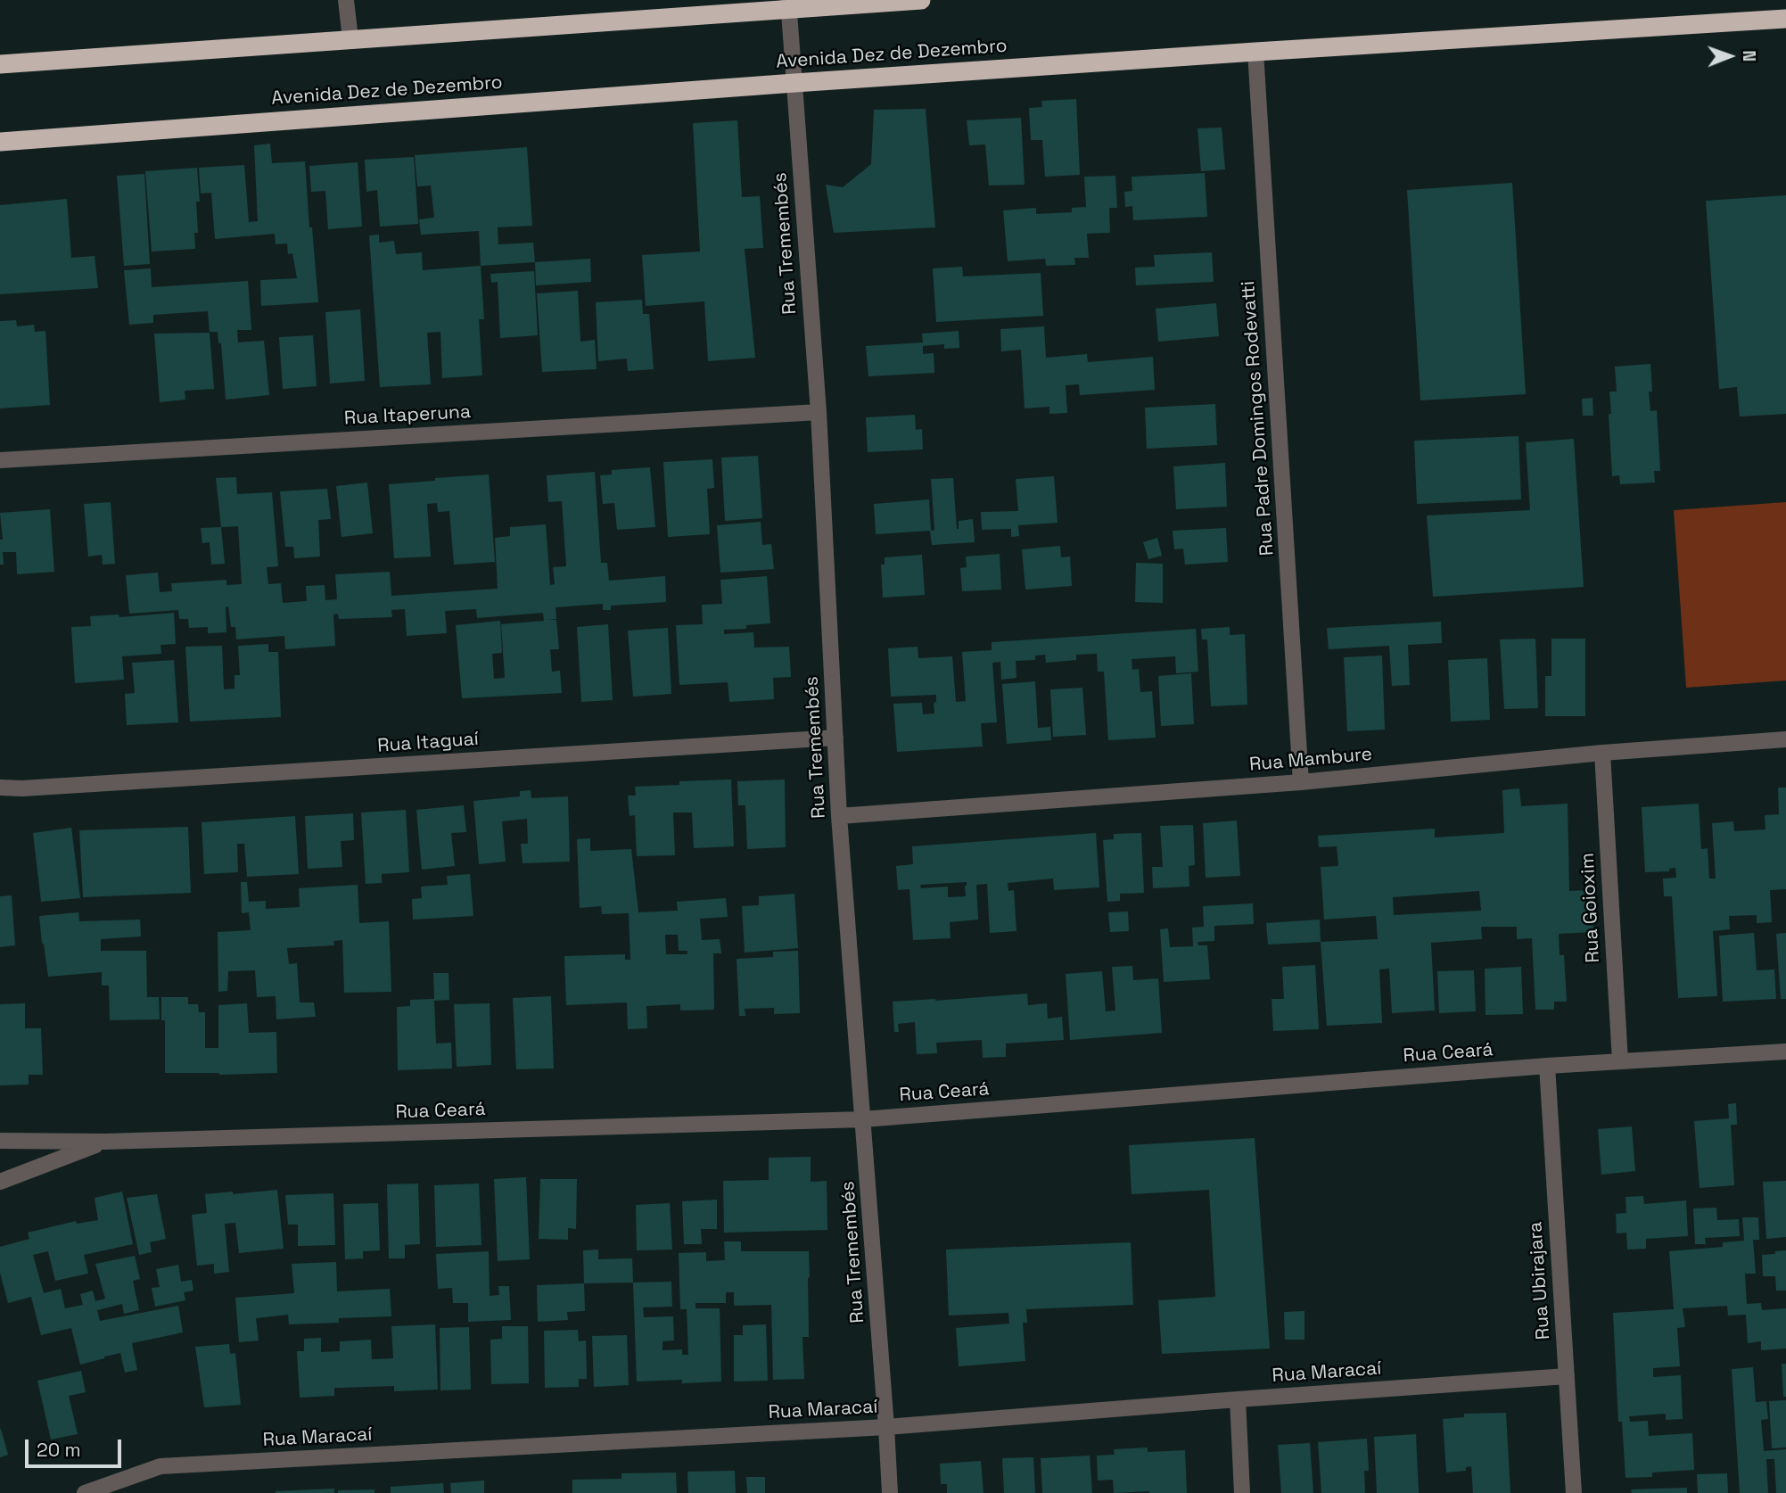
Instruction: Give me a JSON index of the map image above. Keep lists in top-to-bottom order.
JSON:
{
  "streets": {
    "highway": ["Avenida Dez de Dezembro"],
    "street": [
      "Rua Tremembés",
      "Rua Itaperuna",
      "Rua Padre Domingos Rodevatti",
      "Rua Itaguaí",
      "Rua Mambure",
      "Rua Goioxim",
      "Rua Ceará",
      "Rua Ubirajara",
      "Rua Maracaí"
    ]
  },
  "crossings": [
    ["Avenida Dez de Dezembro", "Rua Tremembés"],
    ["Avenida Dez de Dezembro", "Rua Padre Domingos Rodevatti"],
    ["Rua Tremembés", "Rua Itaperuna"],
    ["Rua Tremembés", "Rua Itaguaí"],
    ["Rua Tremembés", "Rua Mambure"],
    ["Rua Tremembés", "Rua Ceará"],
    ["Rua Tremembés", "Rua Maracaí"],
    ["Rua Padre Domingos Rodevatti", "Rua Mambure"],
    ["Rua Mambure", "Rua Goioxim"],
    ["Rua Goioxim", "Rua Ceará"],
    ["Rua Ceará", "Rua Ubirajara"],
    ["Rua Ubirajara", "Rua Maracaí"]
  ],
  "scale_bar": "20 m",
  "north": "right"
}
